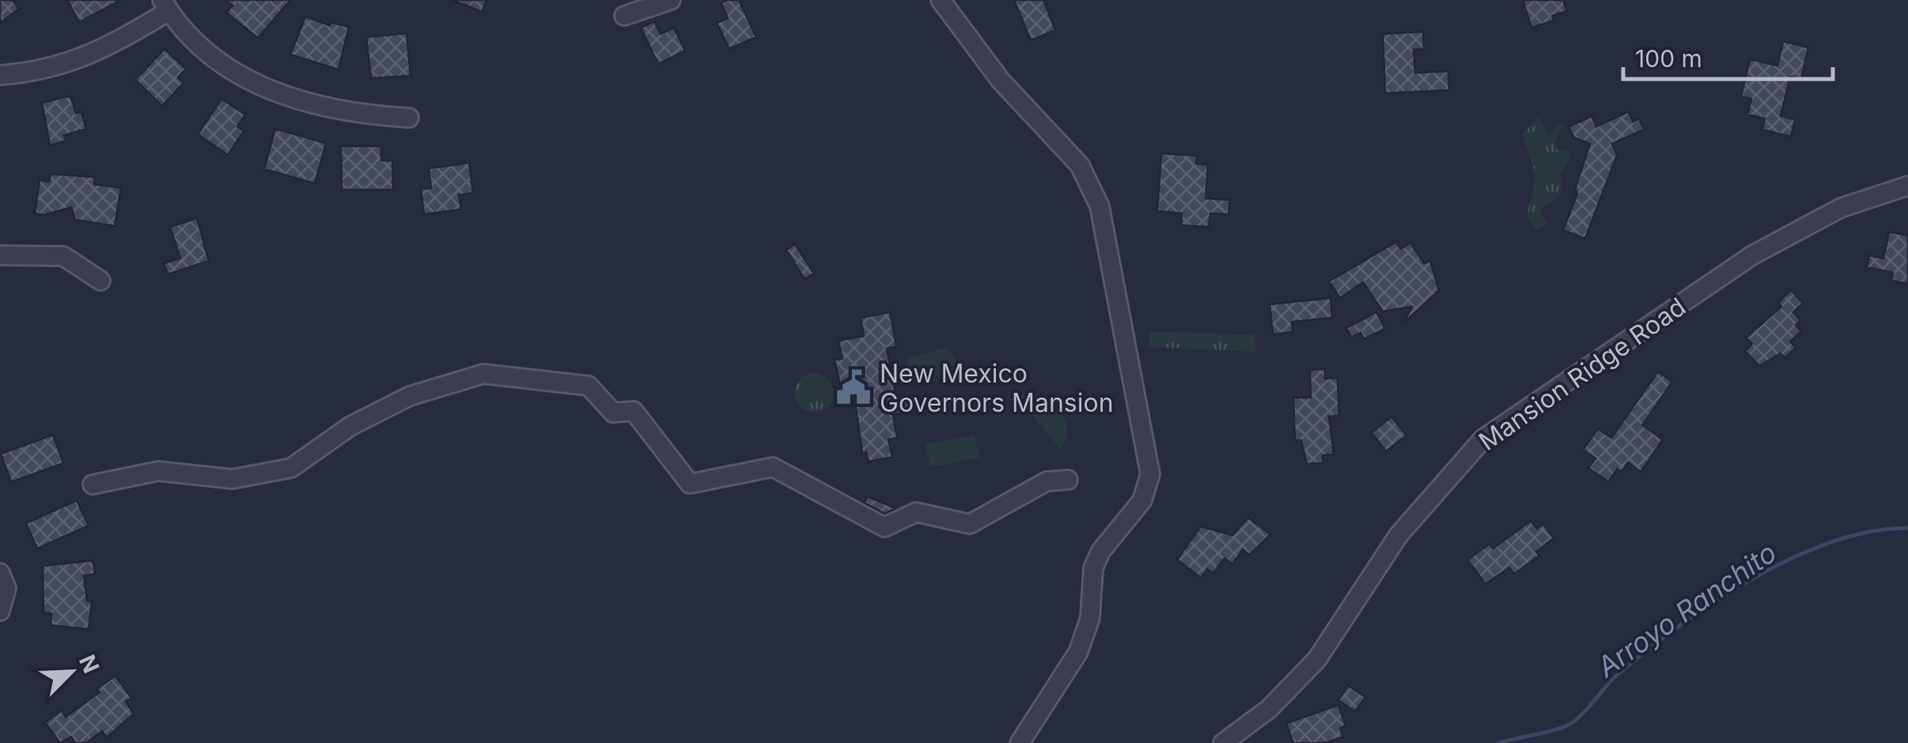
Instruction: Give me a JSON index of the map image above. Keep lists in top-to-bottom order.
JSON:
{
  "streets": {
    "street": ["Mansion Ridge Road"]
  },
  "water": ["Arroyo Ranchito"],
  "places": {
    "public building": ["New Mexico Governors Mansion"]
  },
  "scale_bar": "100 m",
  "north": "top right"
}
